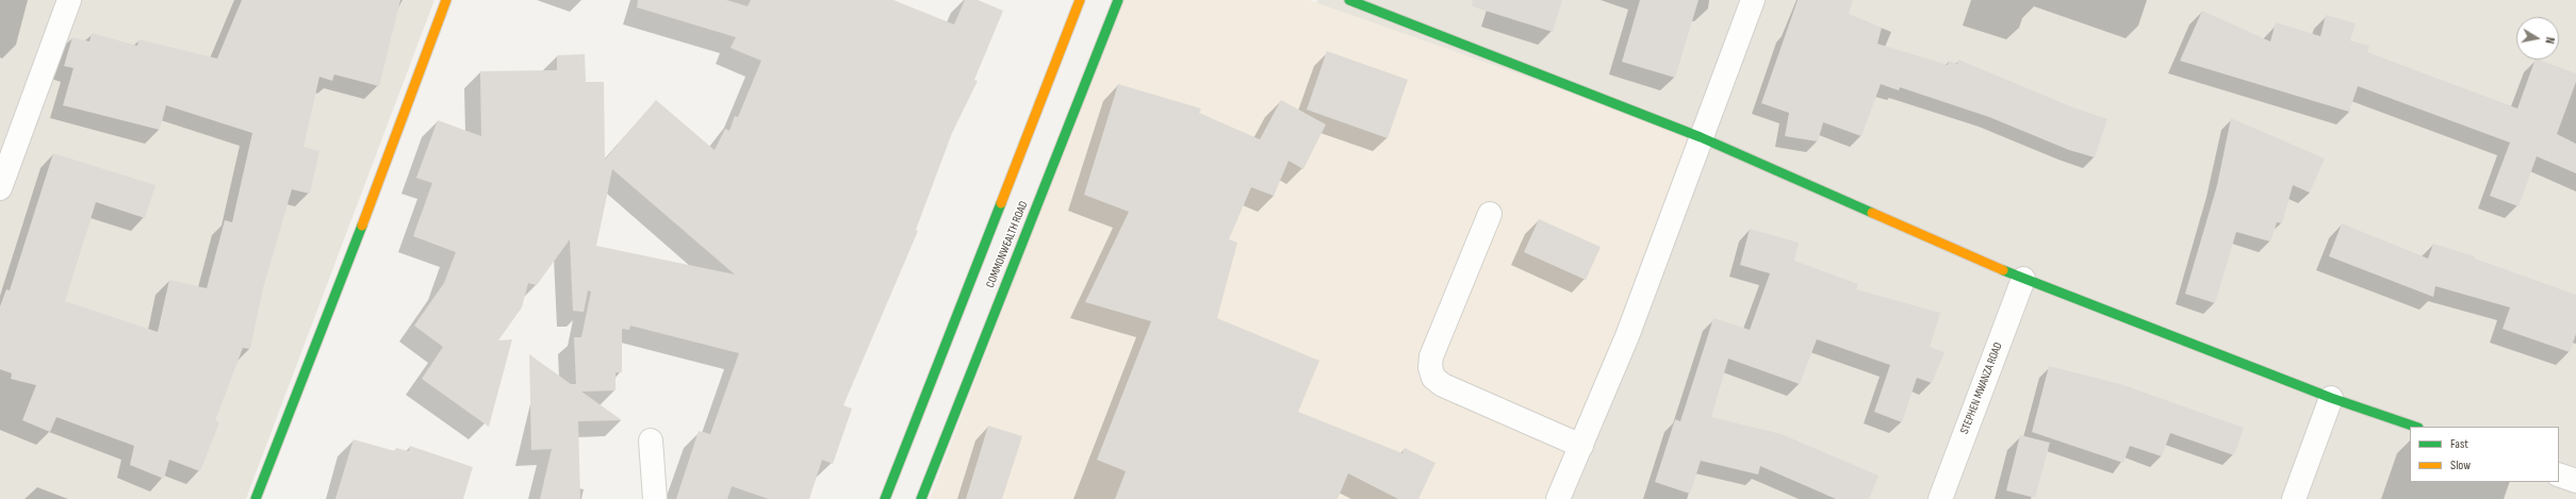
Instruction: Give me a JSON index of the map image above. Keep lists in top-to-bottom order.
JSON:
{
  "streets": {
    "street": ["COMMONWEALTH ROAD", "STEPHEN MWANZA ROAD"]
  },
  "legend": ["Fast", "Slow"],
  "north": "right"
}
